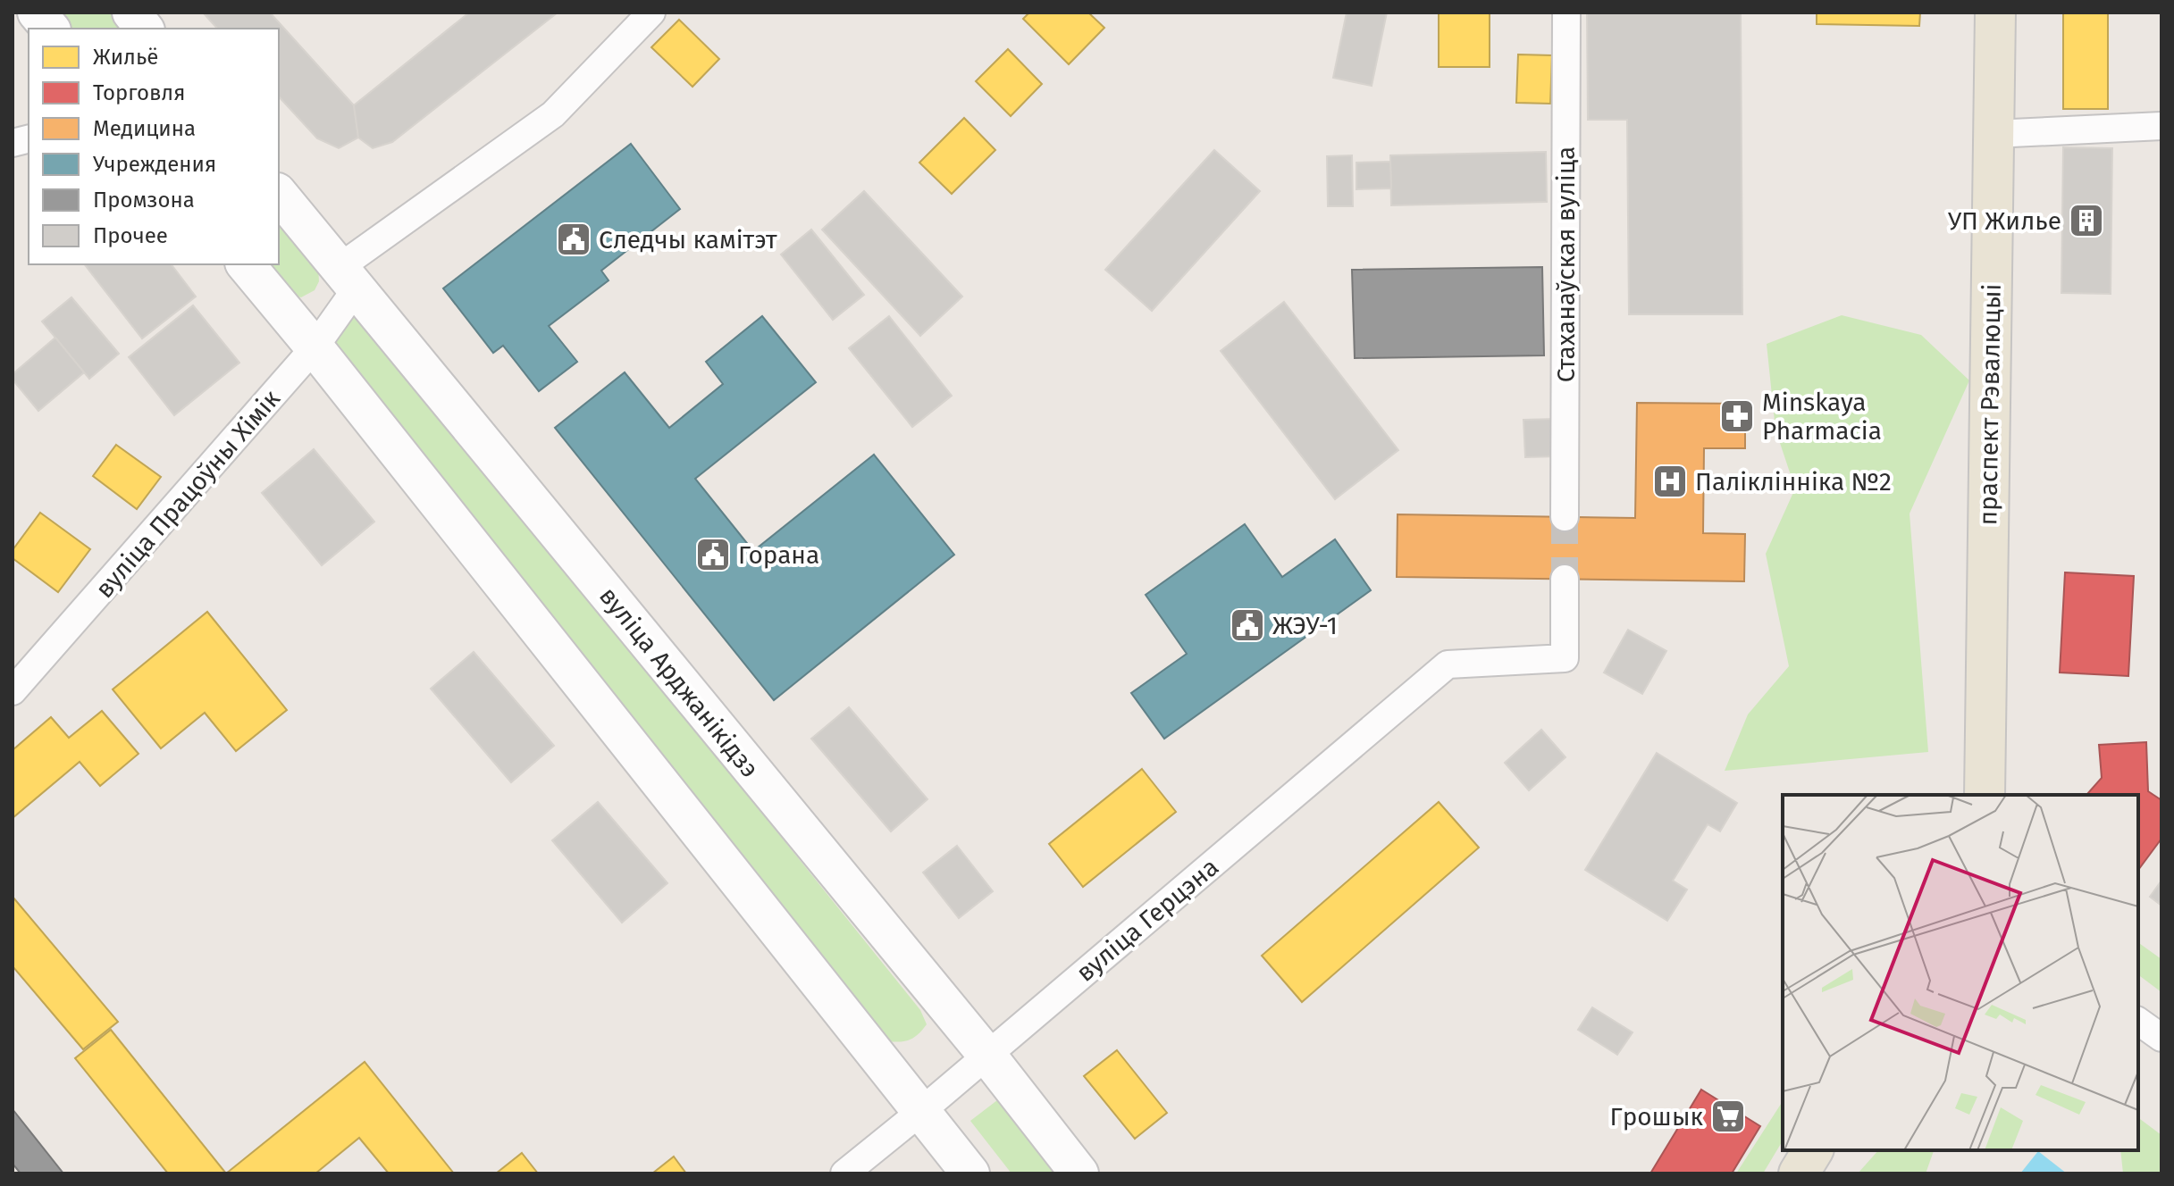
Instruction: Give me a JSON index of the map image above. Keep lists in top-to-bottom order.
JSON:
{
  "streets": {
    "main road": ["праспект Рэвалюцыі", "вуліца Арджанікідзэ"],
    "street": ["Стаханаўская вуліца", "вуліца Працоўны Хімік", "вуліца Герцэна"]
  },
  "crossings": [
    ["вуліца Працоўны Хімік", "вуліца Арджанікідзэ"],
    ["вуліца Арджанікідзэ", "вуліца Герцэна"]
  ],
  "places": {
    "building": ["УП Жилье"],
    "public building": ["Следчы камітэт", "Горана", "ЖЭУ-1"],
    "pharmacy": ["Minskaya Pharmacia"],
    "hospital": ["Паліклінніка №2"],
    "supermarket": ["Грошык"]
  },
  "legend": [
    "Жильё",
    "Торговля",
    "Медицина",
    "Учреждения",
    "Промзона",
    "Прочее"
  ]
}
